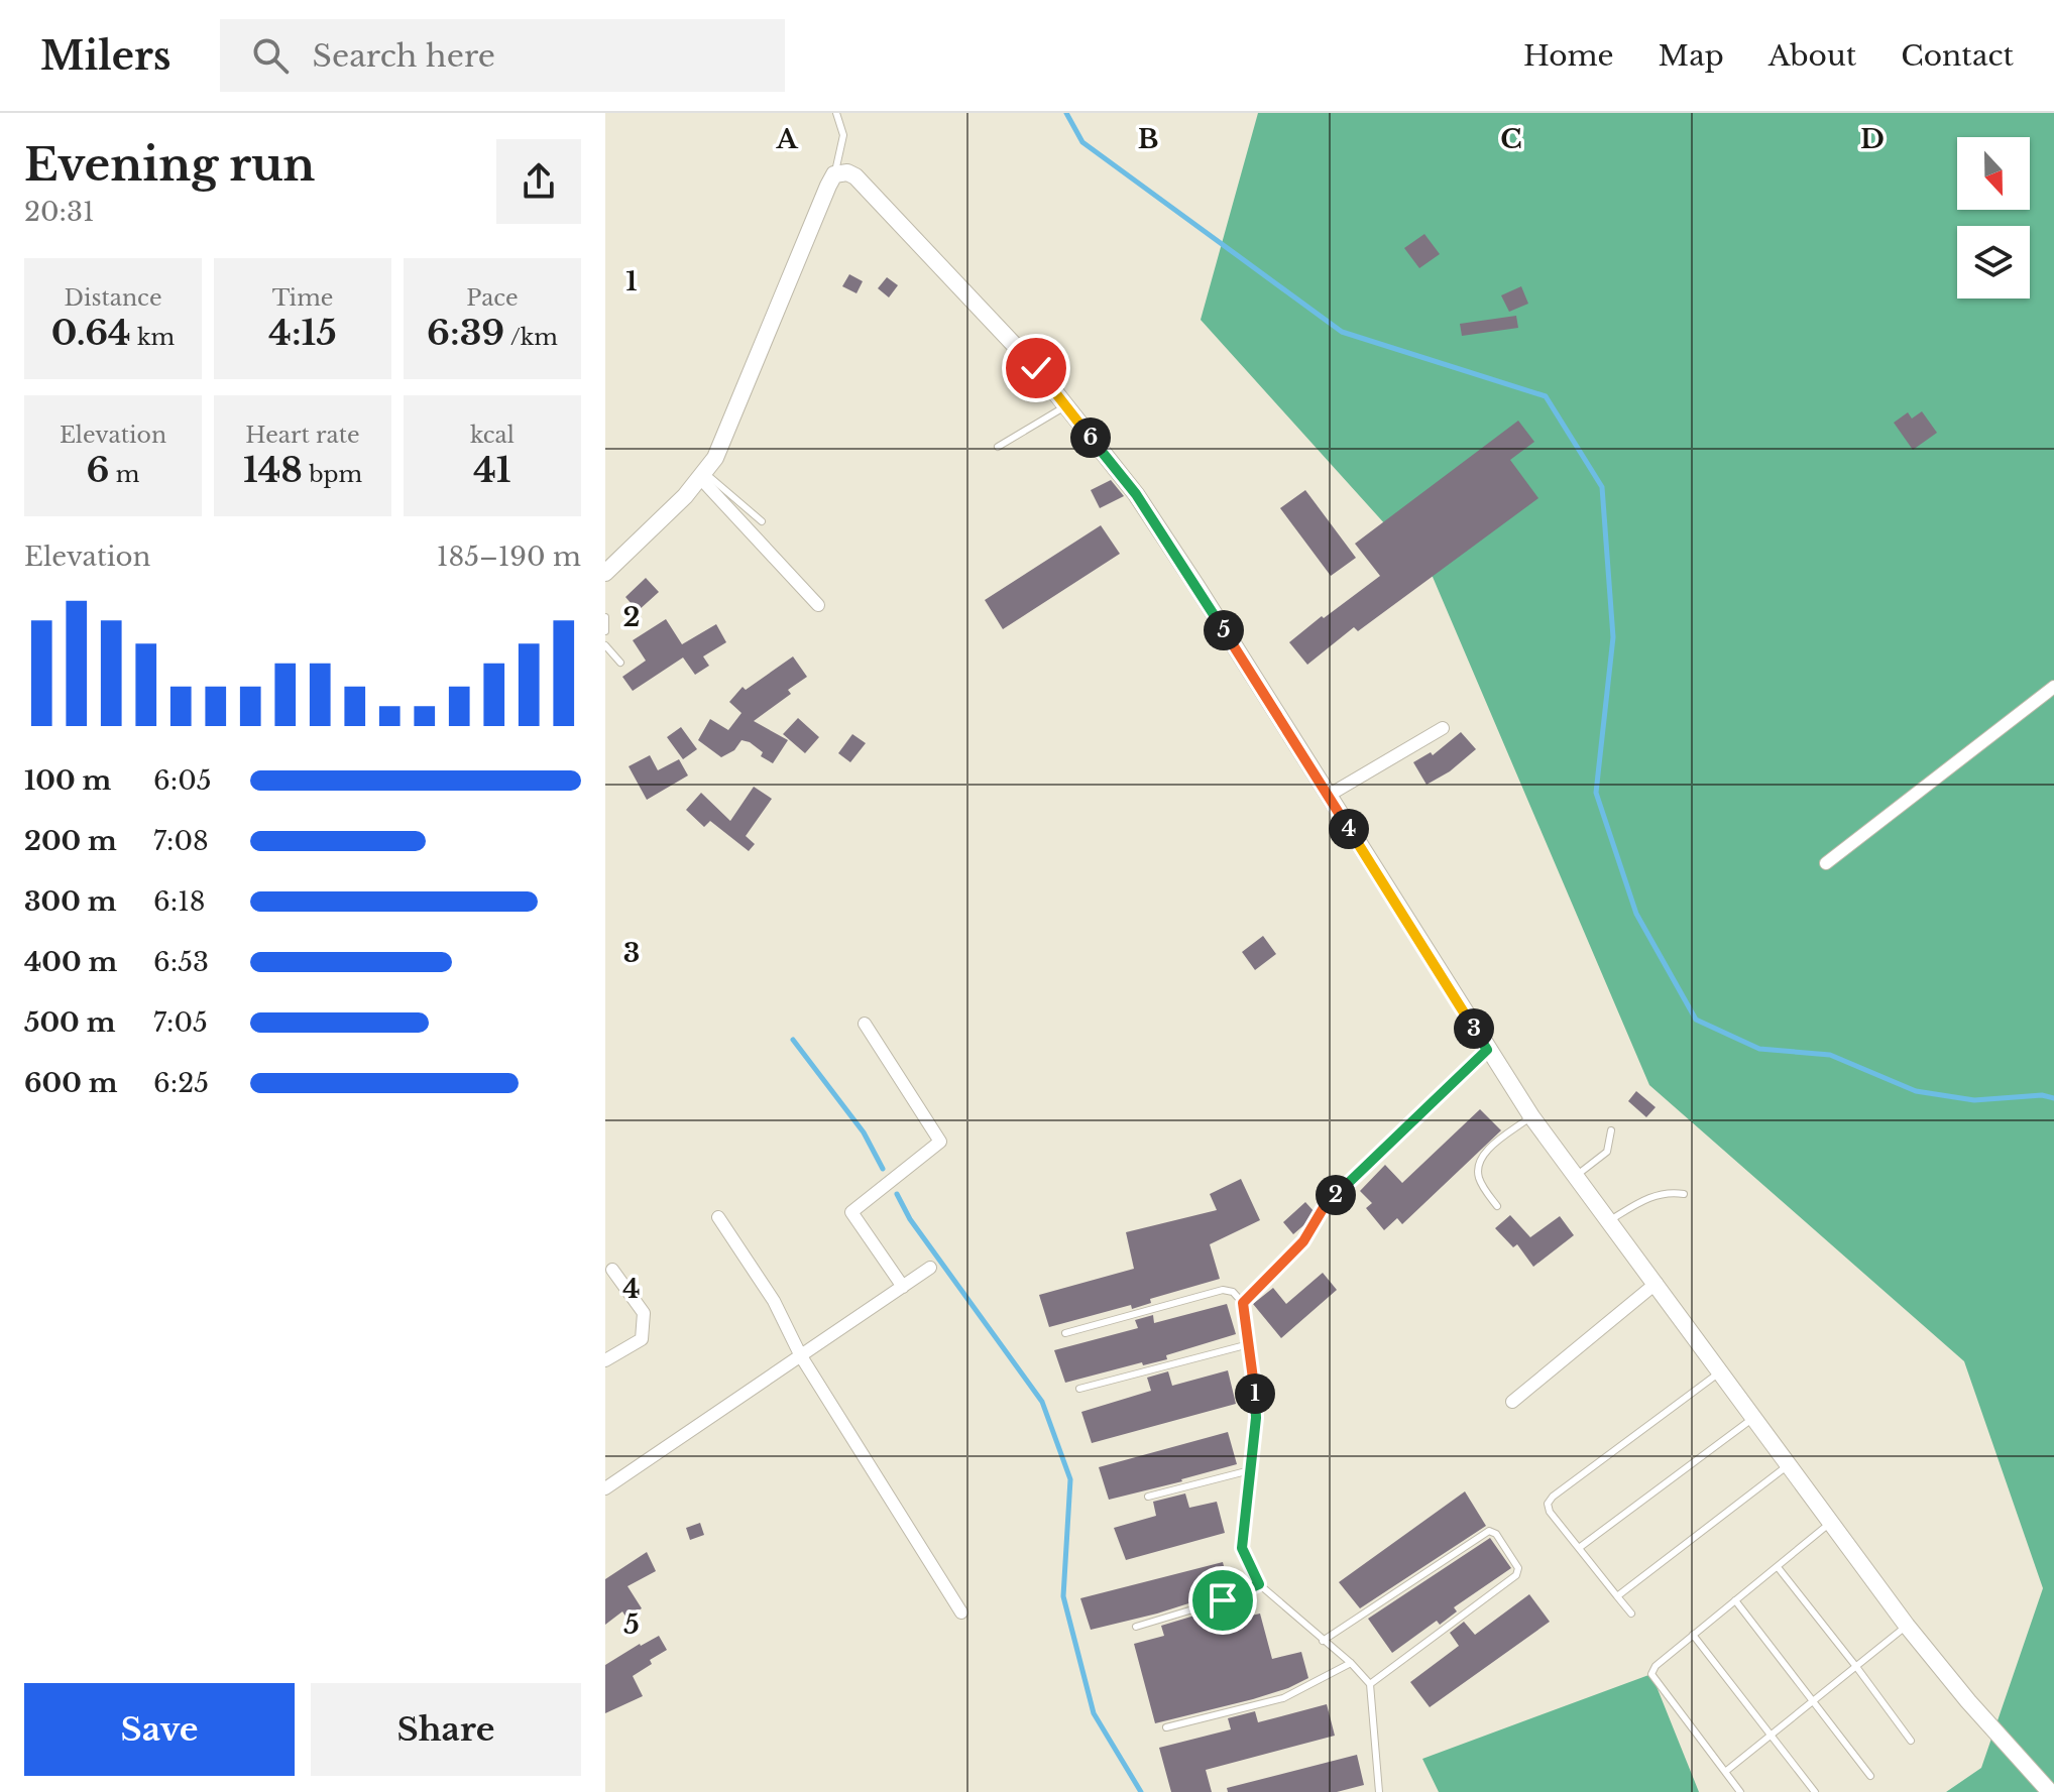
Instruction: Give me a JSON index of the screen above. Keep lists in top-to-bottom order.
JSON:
{
  "north": "bottom",
  "page": {
    "header": "Milers",
    "search": "Search here",
    "nav": [
      "Home",
      "Map",
      "About",
      "Contact"
    ],
    "heading": ["Evening run", "20:31"],
    "stats": [
      ["Distance", "0.64 km"],
      ["Time", "4:15"],
      ["Pace", "6:39 /km"],
      ["Elevation", "6 m"],
      ["Heart rate", "148 bpm"],
      ["kcal", "41"]
    ],
    "pins": [
      "6",
      "5",
      "4",
      "3",
      "2",
      "1"
    ],
    "chart": ["Elevation", "185–190 m"],
    "list": [
      {
        "name": "100 m",
        "note": "6:05"
      },
      {
        "name": "200 m",
        "note": "7:08"
      },
      {
        "name": "300 m",
        "note": "6:18"
      },
      {
        "name": "400 m",
        "note": "6:53"
      },
      {
        "name": "500 m",
        "note": "7:05"
      },
      {
        "name": "600 m",
        "note": "6:25"
      }
    ],
    "buttons": ["Save", "Share"]
  },
  "grid": {
    "columns": [
      "A",
      "B",
      "C",
      "D"
    ],
    "rows": [
      "1",
      "2",
      "3",
      "4",
      "5"
    ]
  }
}
